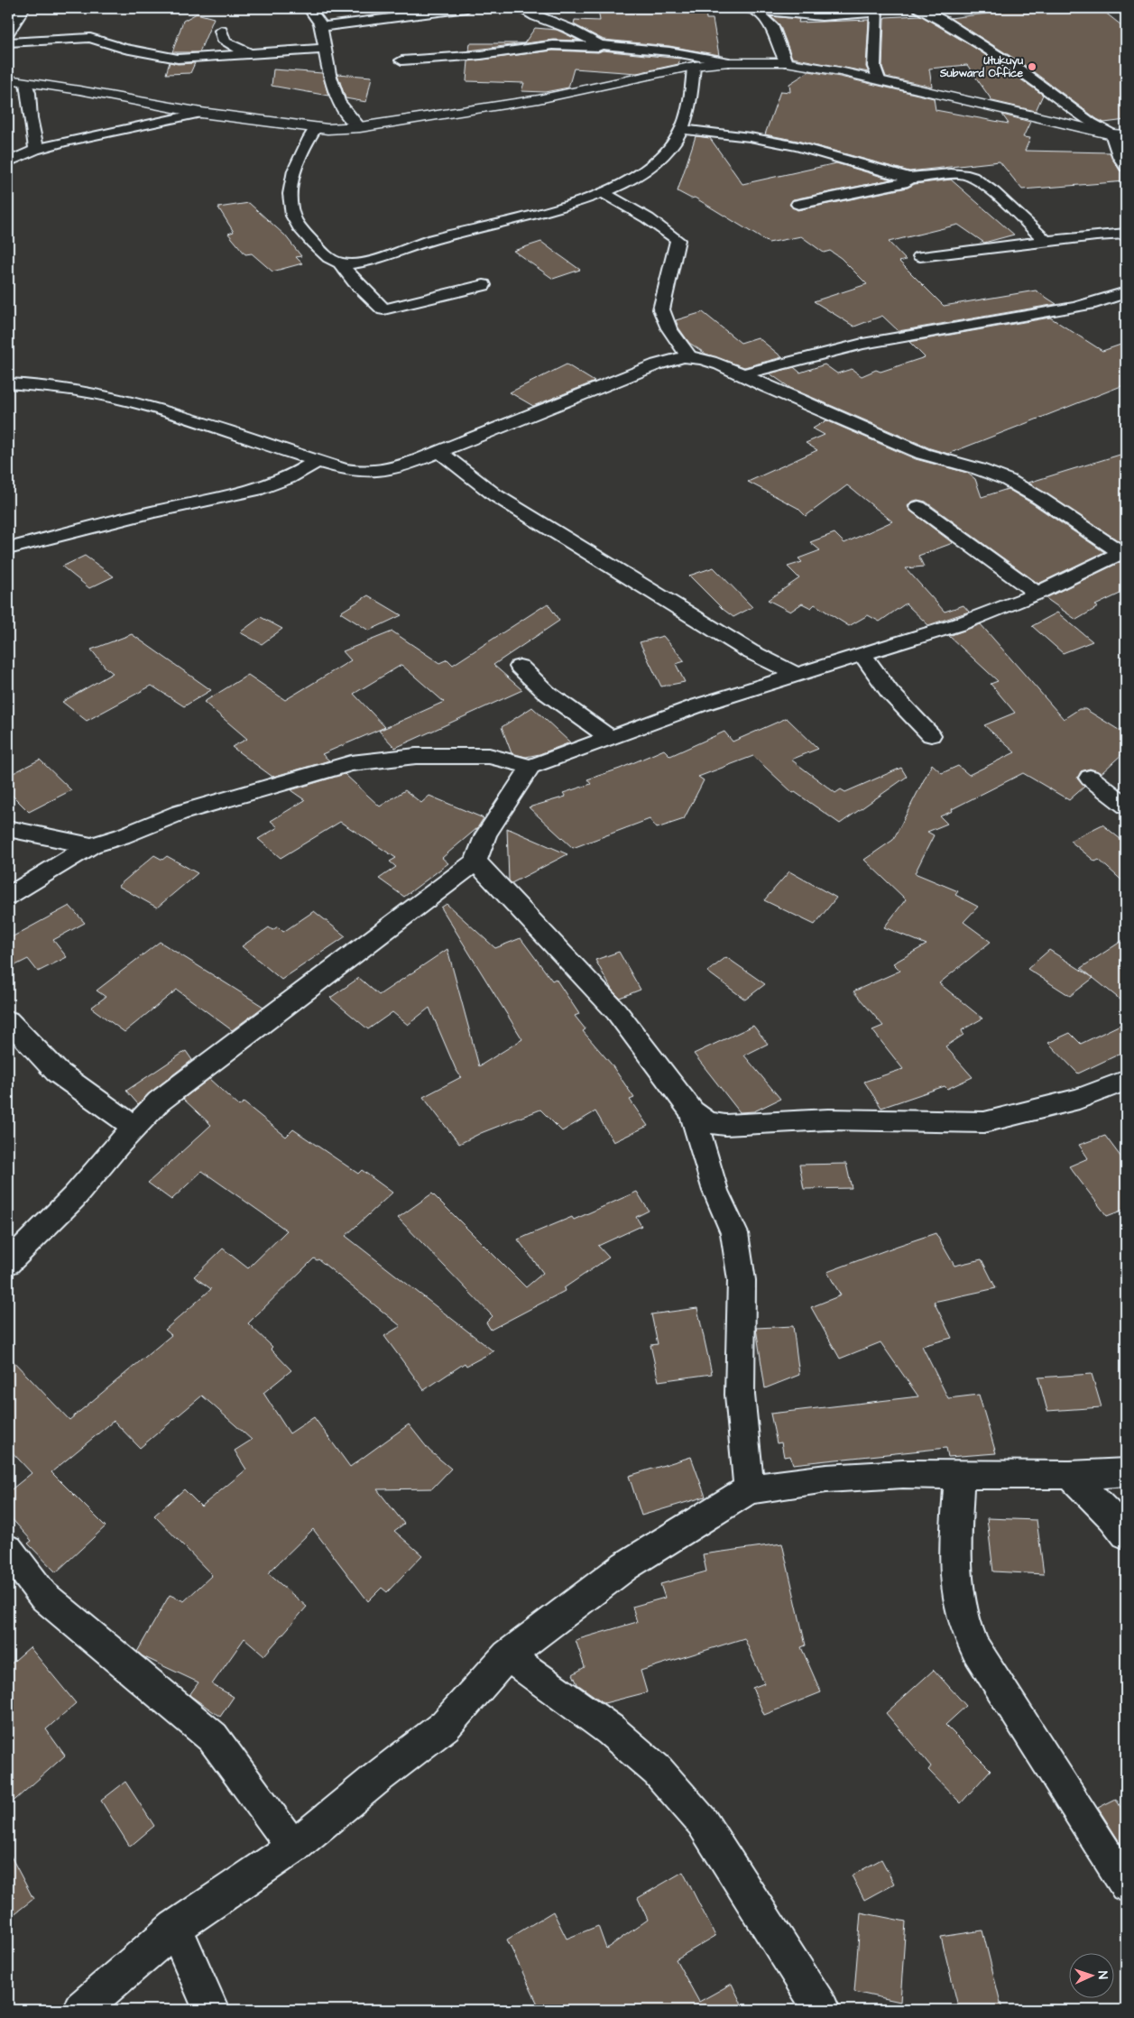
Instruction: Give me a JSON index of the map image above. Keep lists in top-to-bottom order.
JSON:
{
  "places": ["Utukuyu Subward Office"],
  "north": "right"
}
